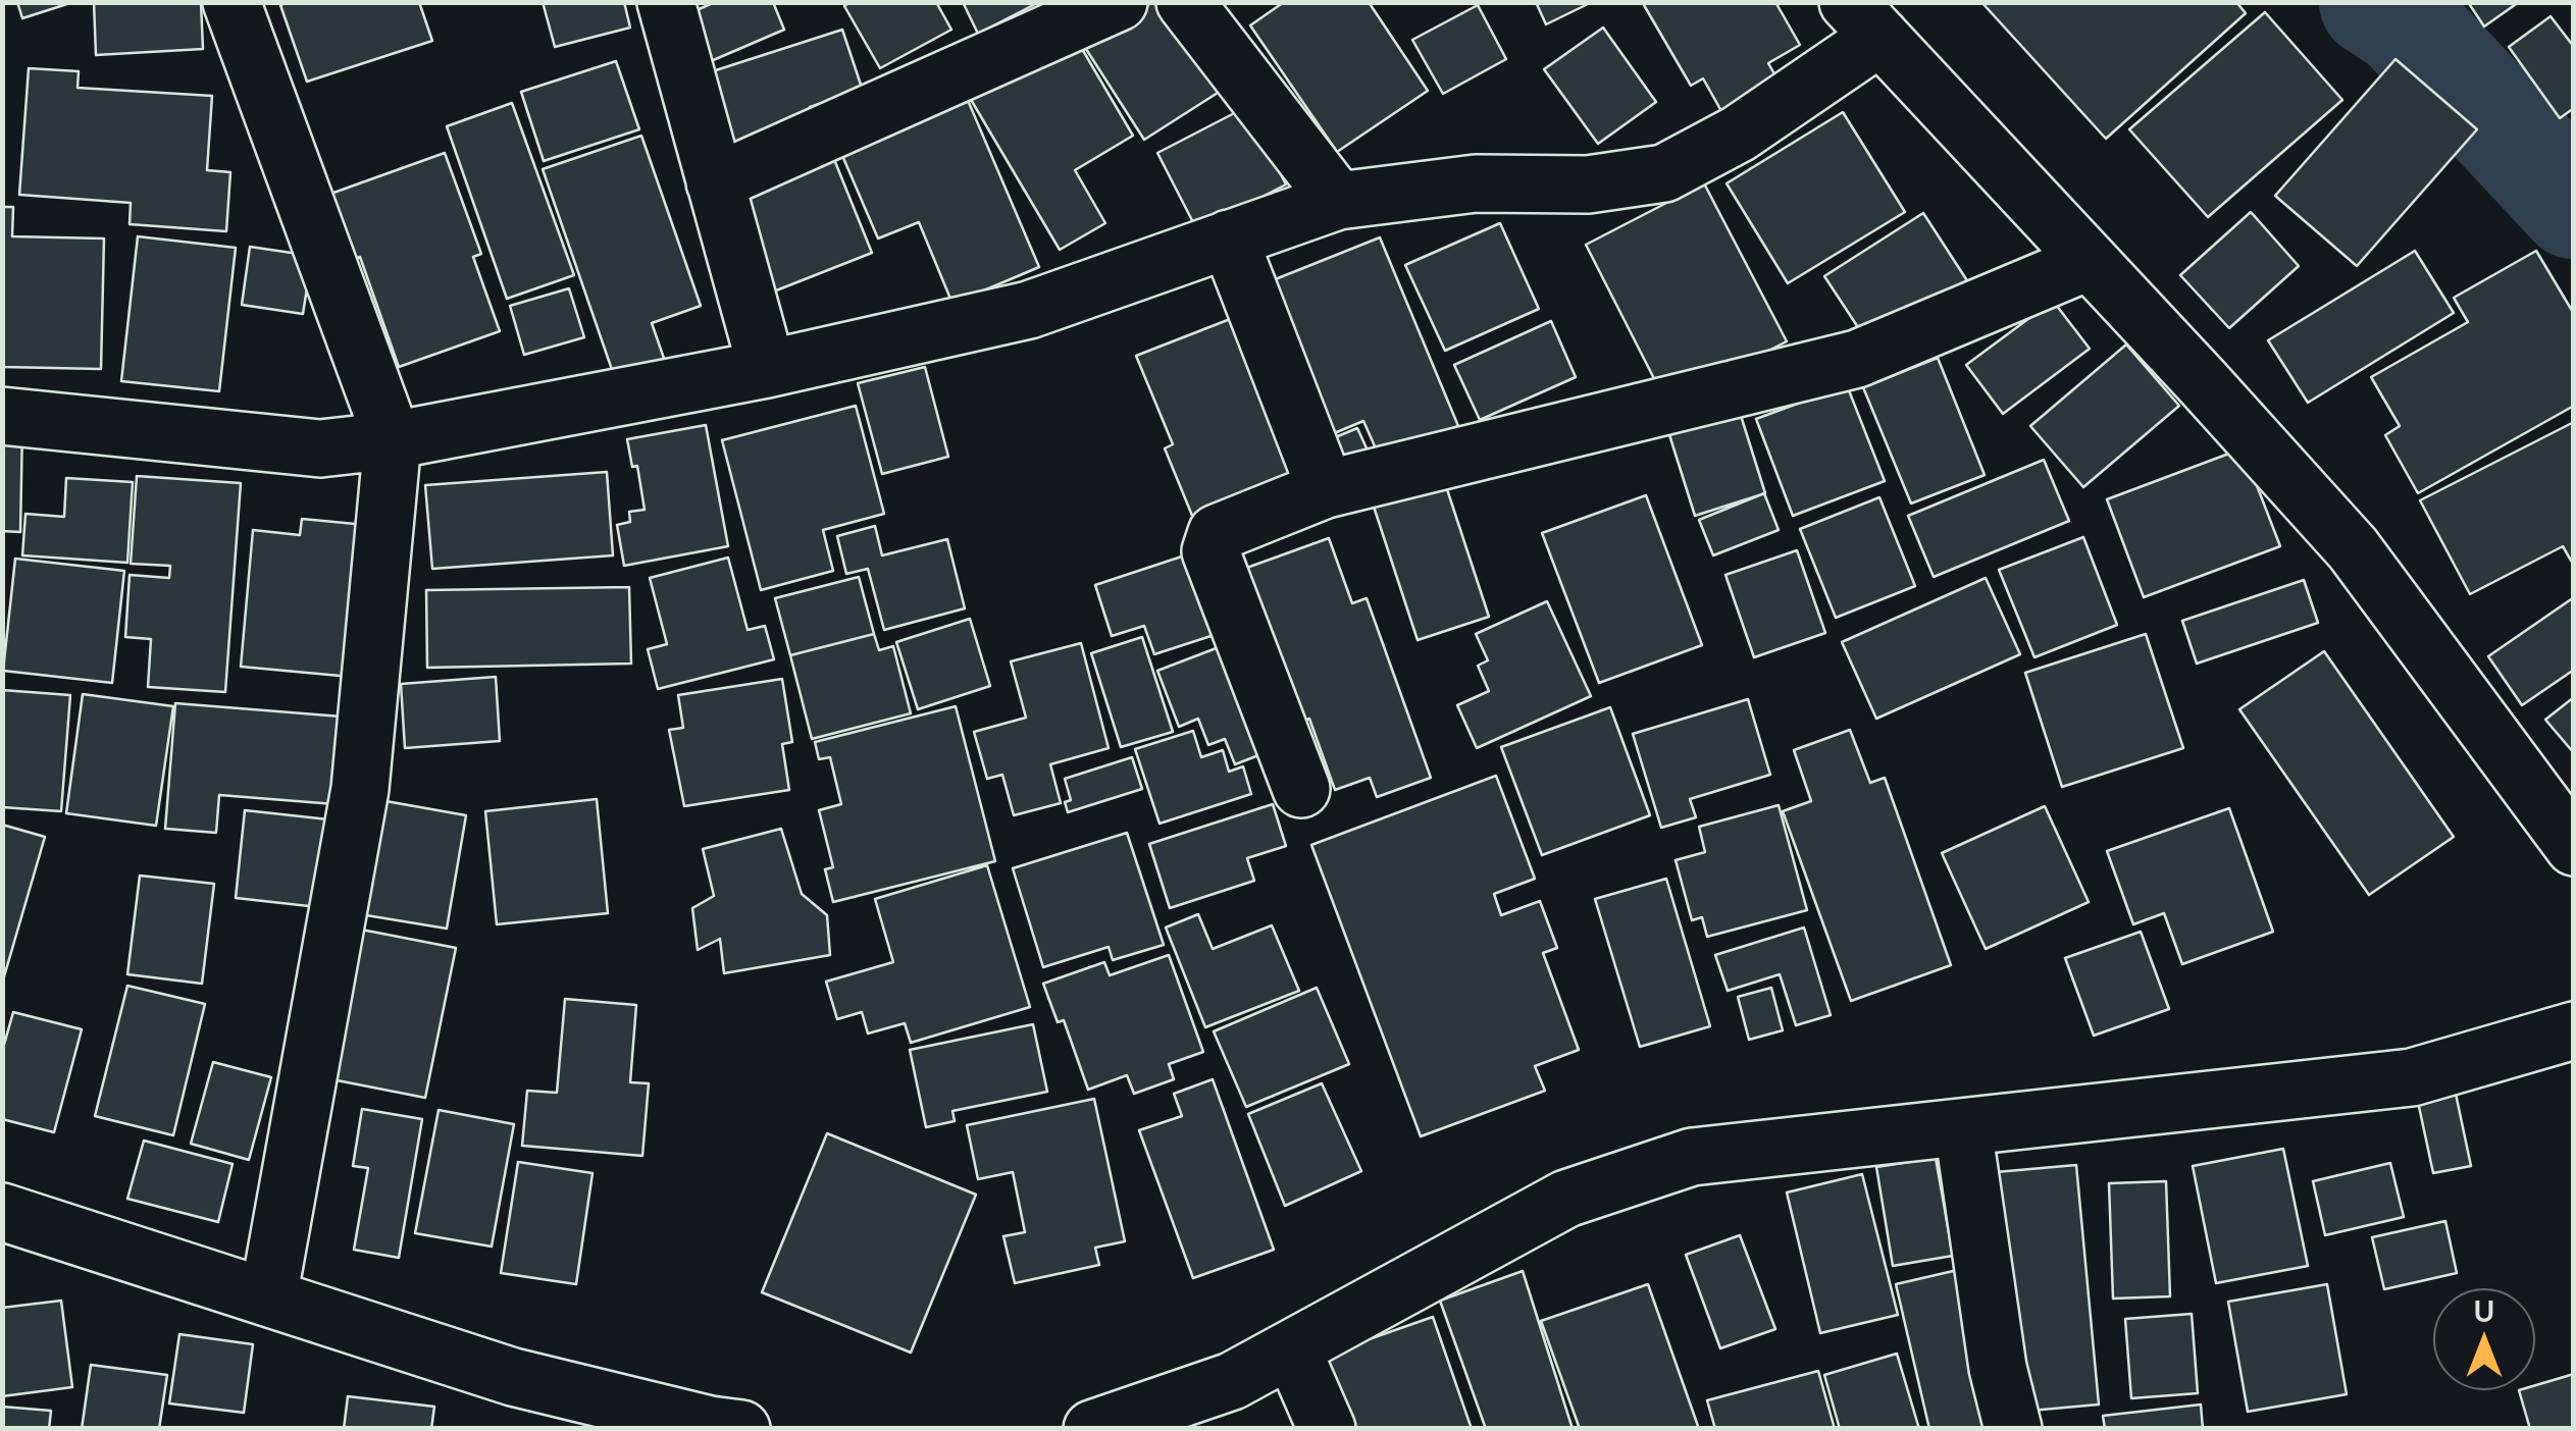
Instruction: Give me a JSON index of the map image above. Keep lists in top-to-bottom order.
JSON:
{
  "north": "top"
}
